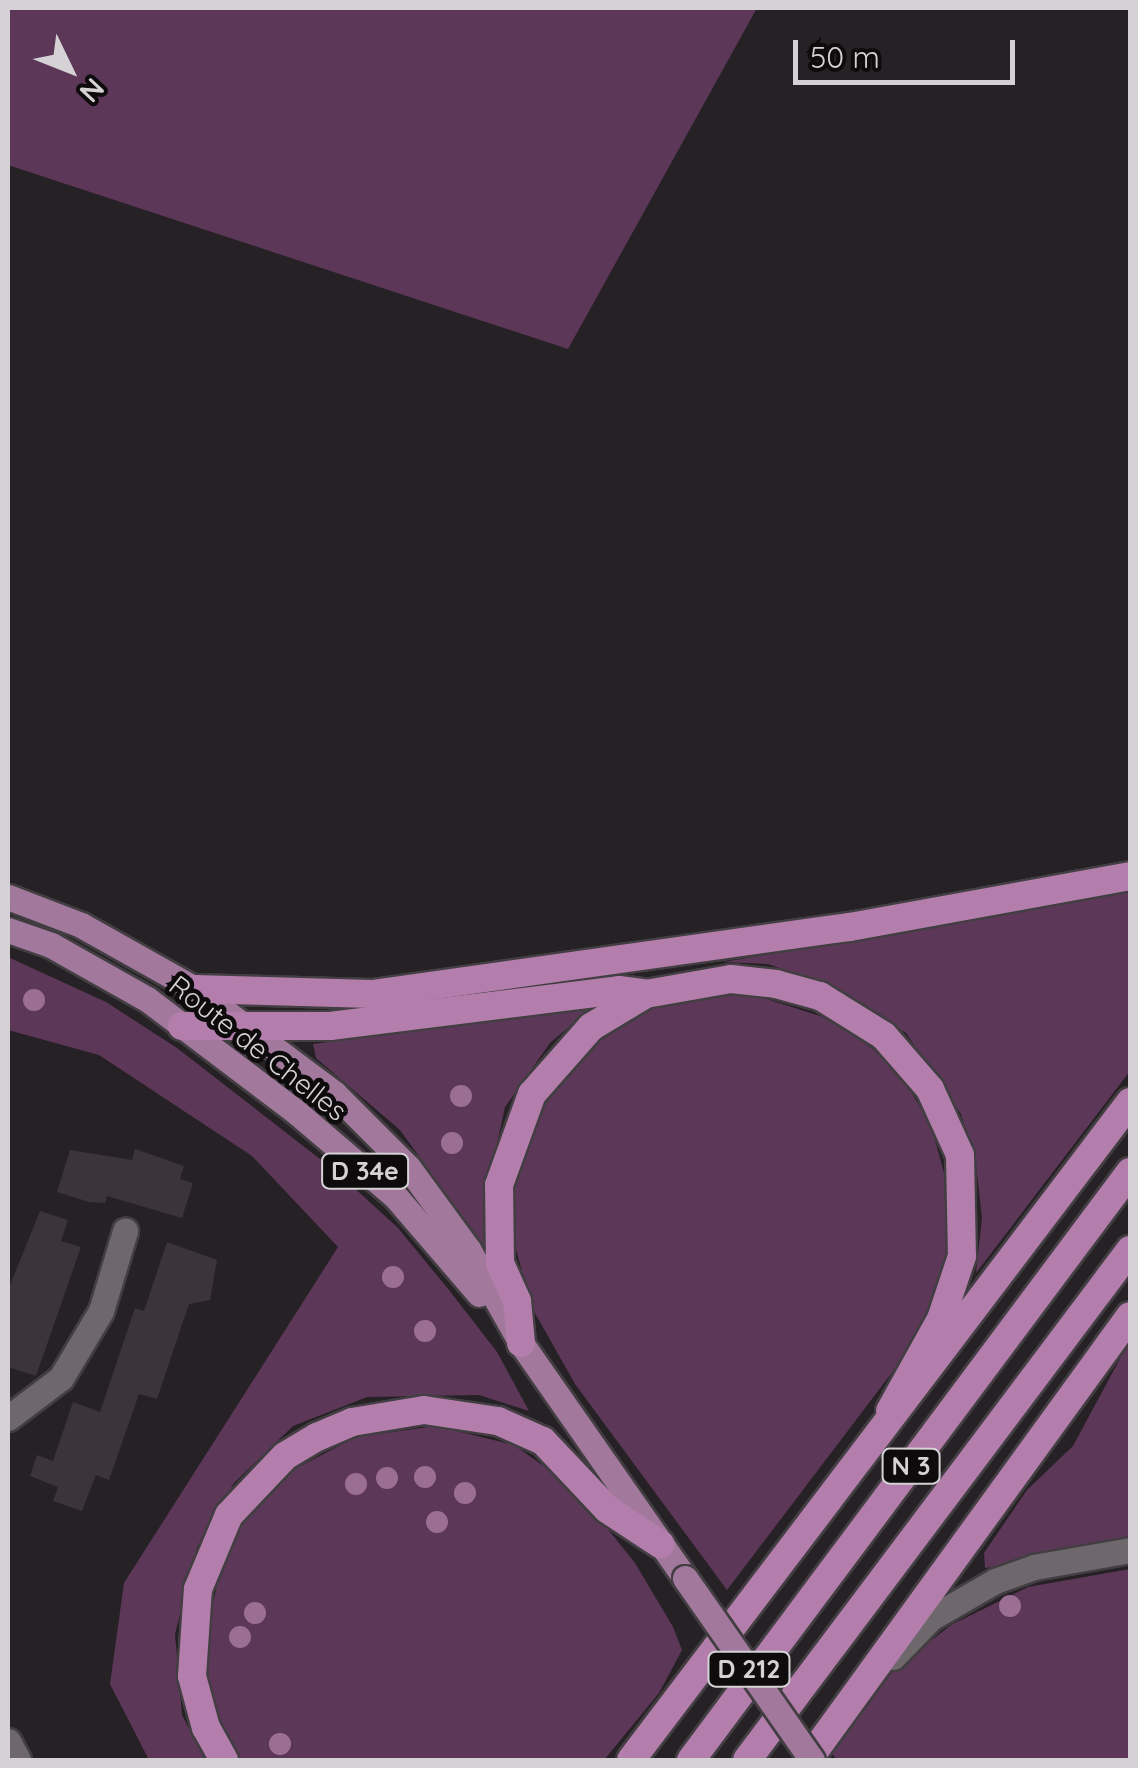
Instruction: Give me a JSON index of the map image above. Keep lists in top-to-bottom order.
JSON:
{
  "streets": {
    "highway": ["N 3"],
    "main road": ["Route de Chelles", "D 34e", "D 212"]
  },
  "crossings": [
    ["Route de Chelles", "D 212"]
  ],
  "scale_bar": "50 m",
  "north": "bottom right"
}
